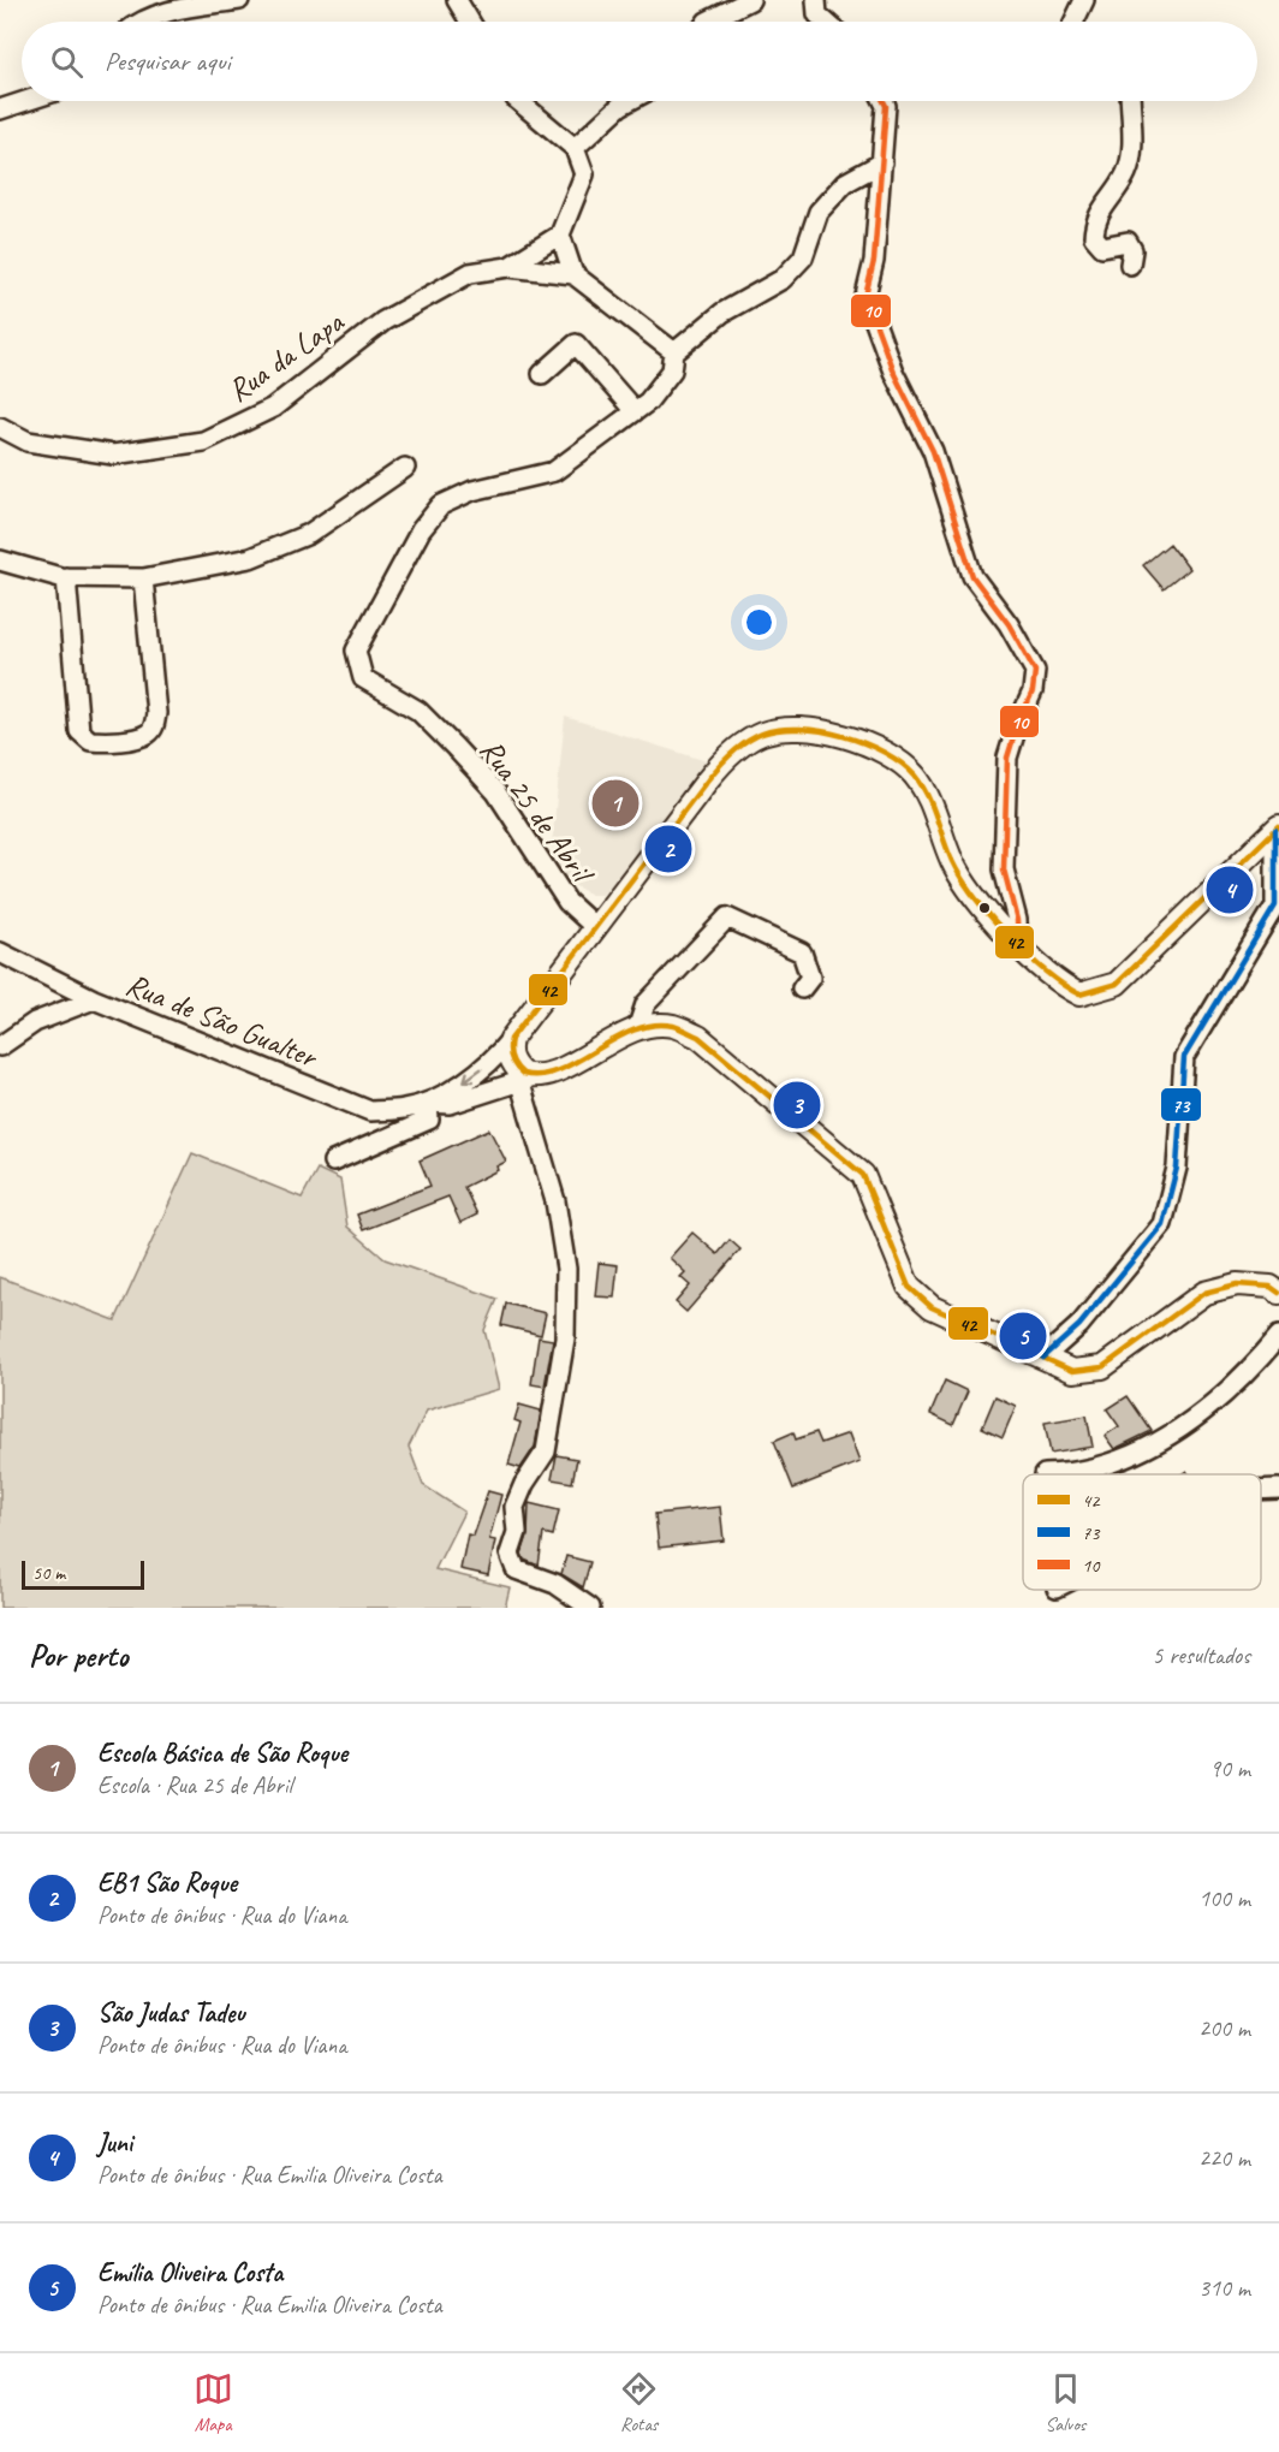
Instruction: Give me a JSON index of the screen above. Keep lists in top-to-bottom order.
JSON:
{
  "streets": {
    "street": ["Rua da Lapa", "Rua 25 de Abril", "Rua de São Gualter"]
  },
  "lines": ["transit line 10", "transit line 42", "transit line 73"],
  "legend": ["42", "73", "10"],
  "scale_bar": "50 m",
  "page": {
    "search": "Pesquisar aqui",
    "pins": [
      "1",
      "2",
      "4",
      "3",
      "5"
    ],
    "scale": "50 m",
    "heading": ["Por perto", "5 resultados"],
    "list": [
      {
        "mark": "1",
        "name": "Escola Básica de São Roque",
        "note": "Escola · Rua 25 de Abril",
        "value": "90 m"
      },
      {
        "mark": "2",
        "name": "EB1 São Roque",
        "note": "Ponto de ônibus · Rua do Viana",
        "value": "100 m"
      },
      {
        "mark": "3",
        "name": "São Judas Tadeu",
        "note": "Ponto de ônibus · Rua do Viana",
        "value": "200 m"
      },
      {
        "mark": "4",
        "name": "Juni",
        "note": "Ponto de ônibus · Rua Emilia Oliveira Costa",
        "value": "220 m"
      },
      {
        "mark": "5",
        "name": "Emília Oliveira Costa",
        "note": "Ponto de ônibus · Rua Emilia Oliveira Costa",
        "value": "310 m"
      }
    ],
    "nav": ["Mapa", "Rotas", "Salvos"]
  }
}
